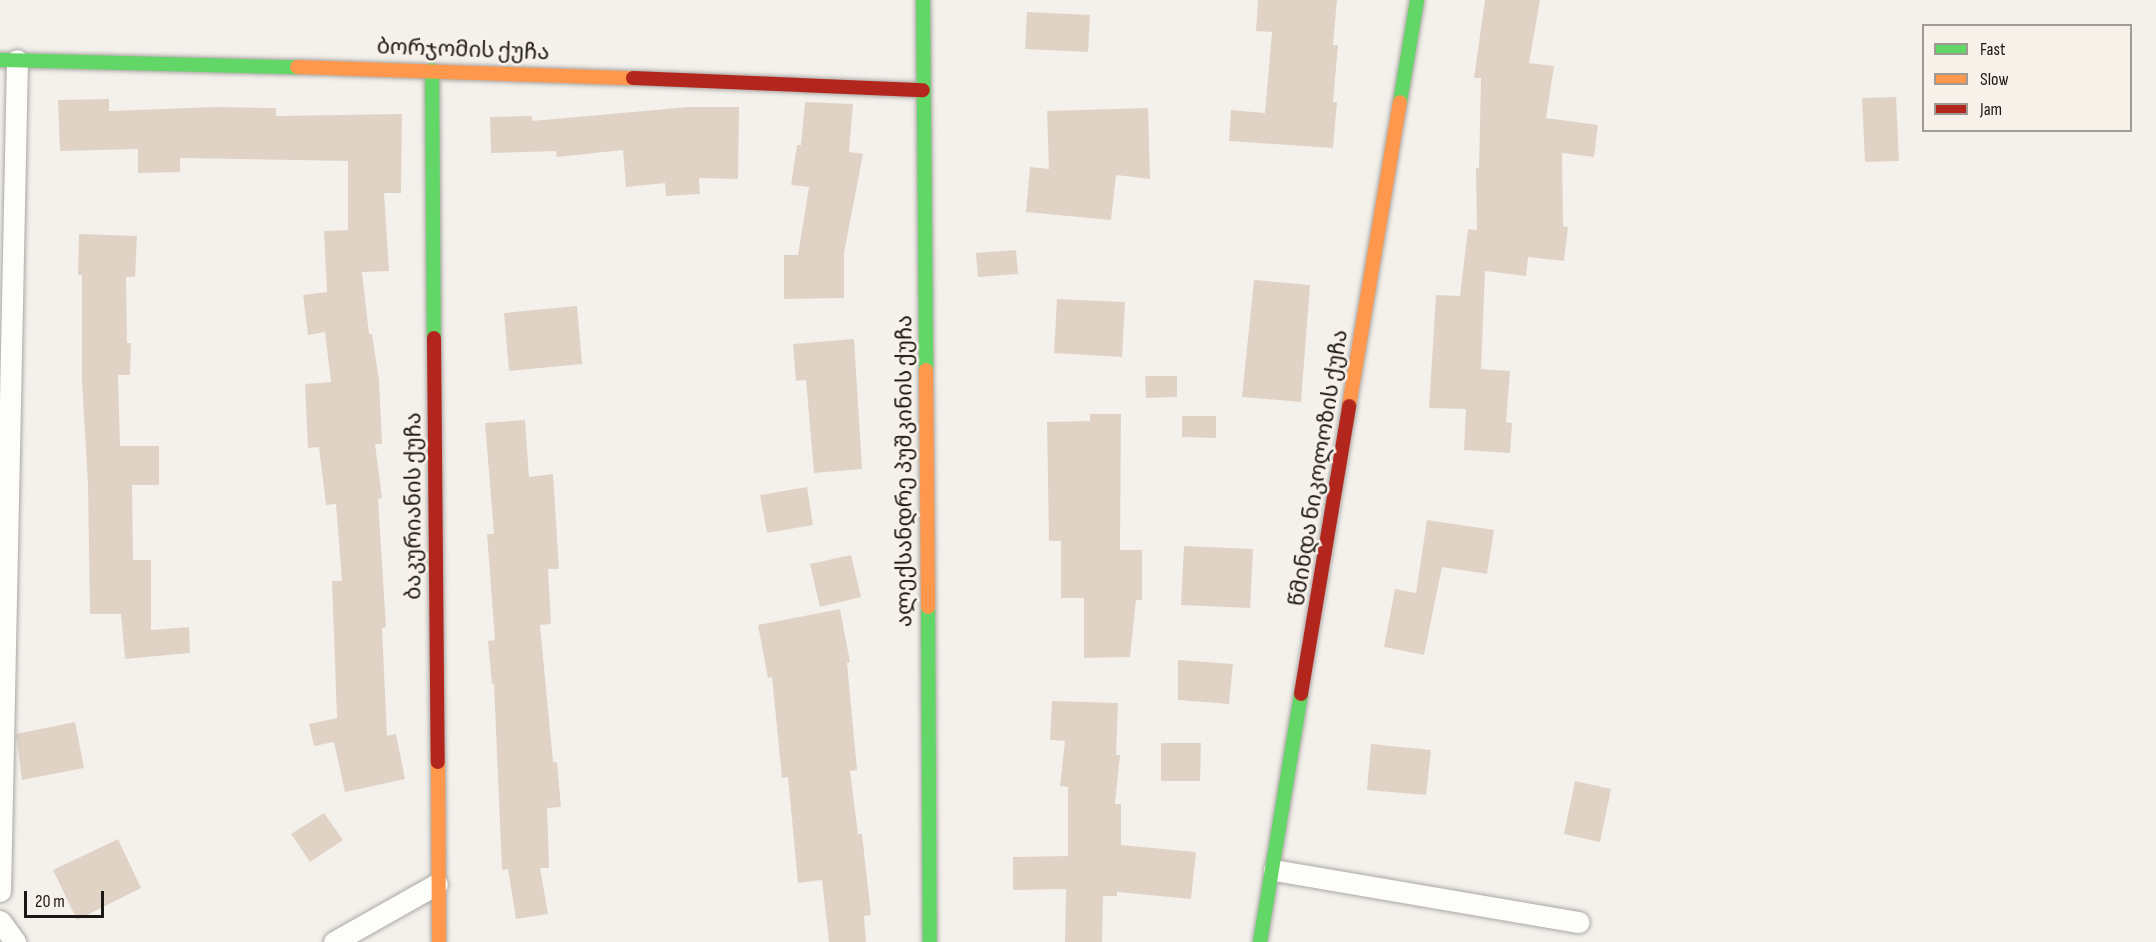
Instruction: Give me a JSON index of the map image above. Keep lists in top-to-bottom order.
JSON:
{
  "streets": {
    "street": [
      "ბორჯომის ქუჩა",
      "წმინდა ნიკოლოზის ქუჩა",
      "ალექსანდრე პუშკინის ქუჩა",
      "ბაკურიანის ქუჩა"
    ]
  },
  "crossings": [
    ["ბორჯომის ქუჩა", "ალექსანდრე პუშკინის ქუჩა"],
    ["ბორჯომის ქუჩა", "ბაკურიანის ქუჩა"]
  ],
  "legend": ["Fast", "Slow", "Jam"],
  "scale_bar": "20 m"
}
